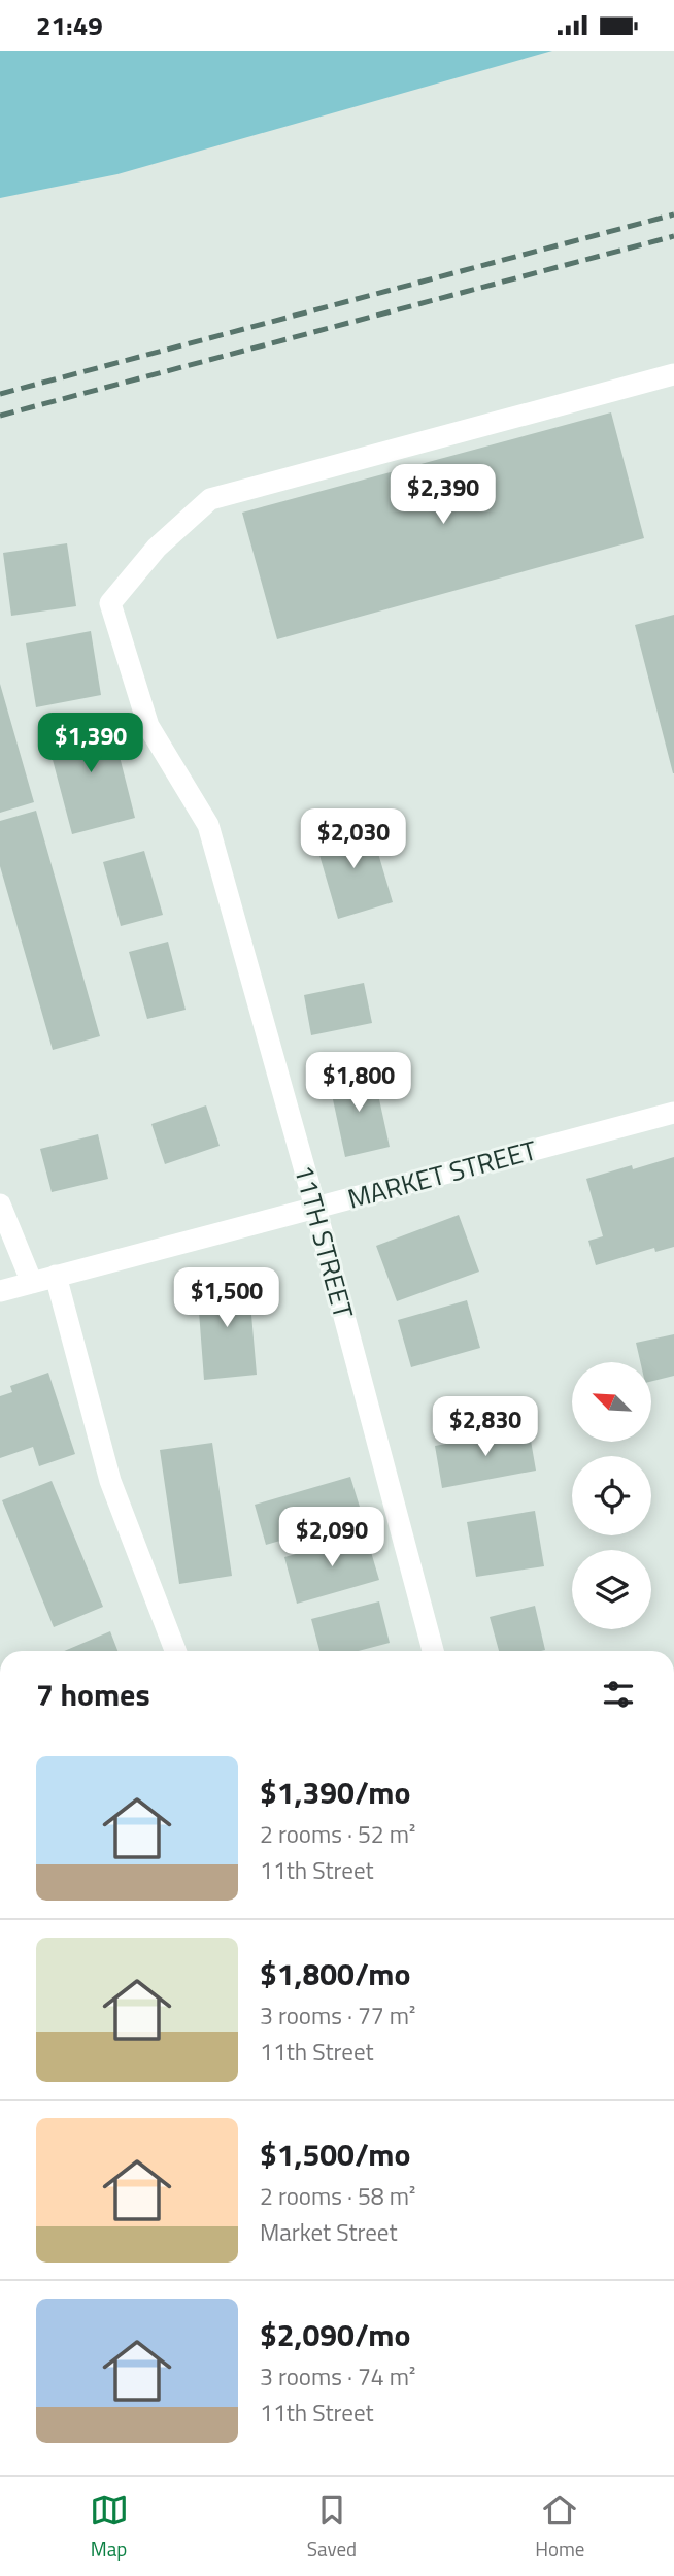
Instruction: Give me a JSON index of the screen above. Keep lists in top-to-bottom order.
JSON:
{
  "streets": {
    "street": ["MARKET STREET", "11TH STREET"]
  },
  "crossings": [
    ["MARKET STREET", "11TH STREET"]
  ],
  "north": "top left",
  "page": {
    "status": "21:49",
    "price": [
      "$2,390",
      "$1,390",
      "$2,030",
      "$1,800",
      "$1,500",
      "$2,830",
      "$2,090"
    ],
    "heading": "7 homes",
    "list": [
      {
        "name": "$1,390/mo",
        "note": "2 rooms · 52 m² · 11th Street"
      },
      {
        "name": "$1,800/mo",
        "note": "3 rooms · 77 m² · 11th Street"
      },
      {
        "name": "$1,500/mo",
        "note": "2 rooms · 58 m² · Market Street"
      },
      {
        "name": "$2,090/mo",
        "note": "3 rooms · 74 m² · 11th Street"
      }
    ],
    "tabs": ["Map", "Saved", "Home"]
  }
}
